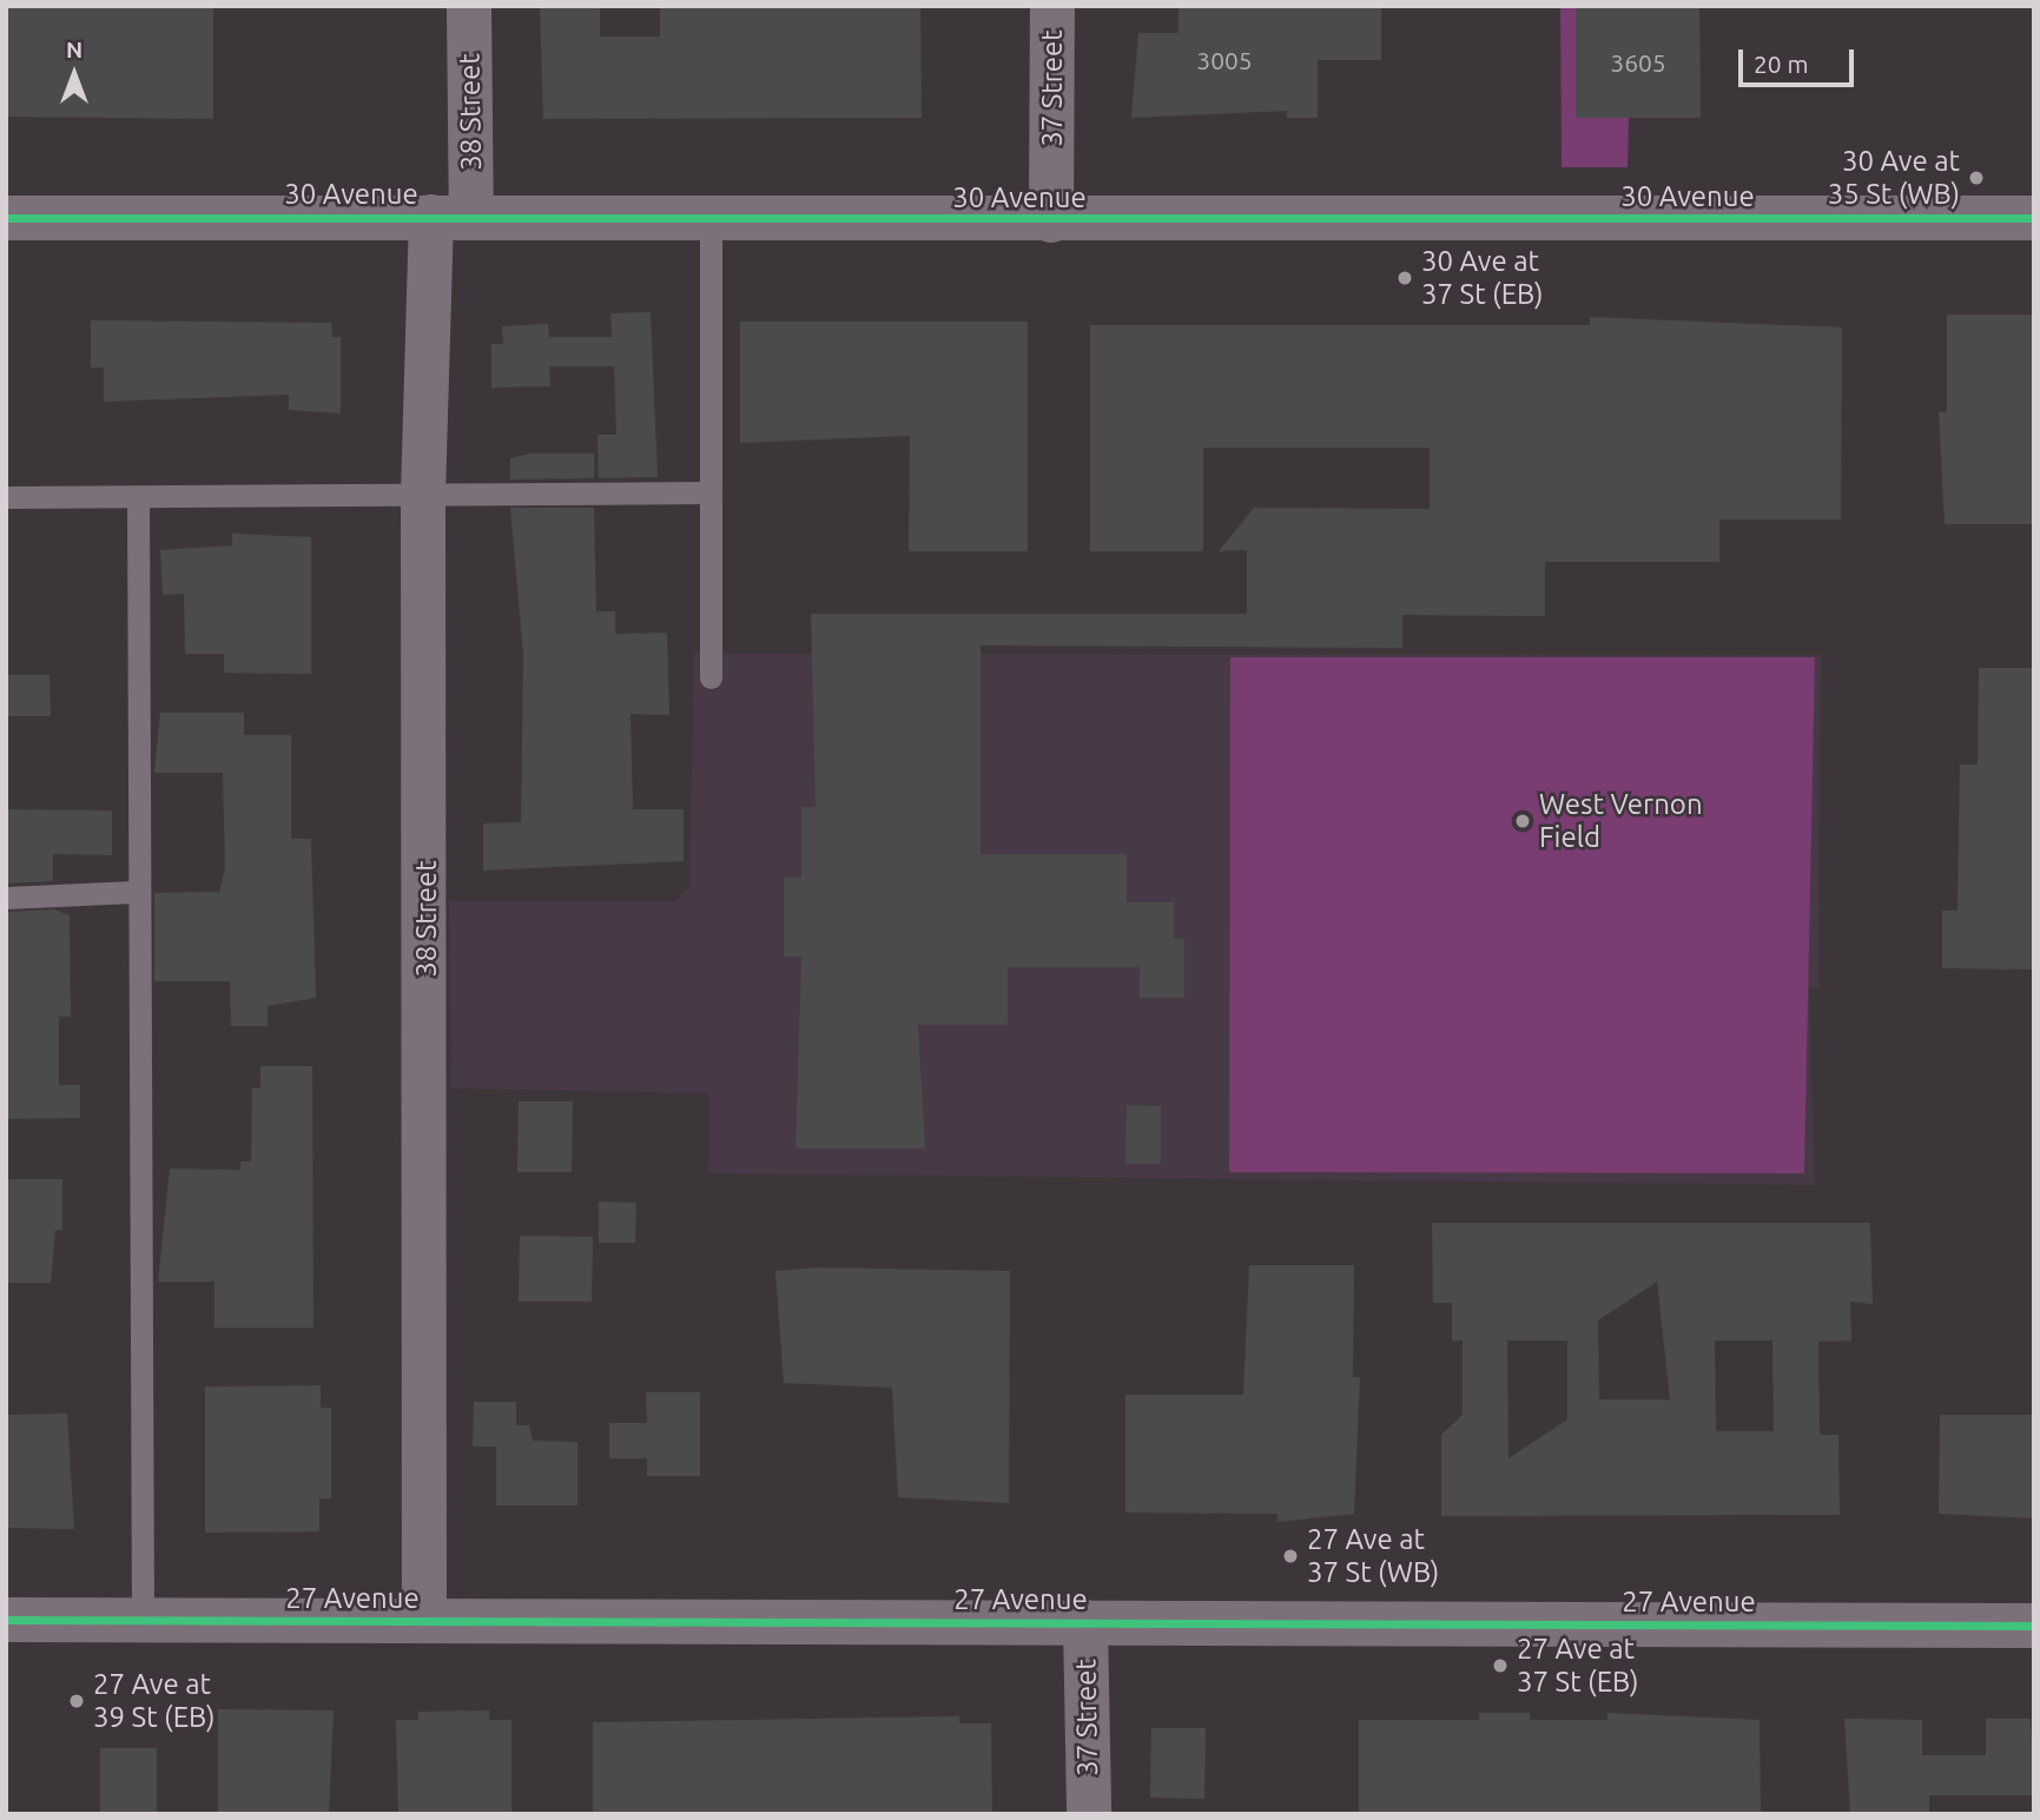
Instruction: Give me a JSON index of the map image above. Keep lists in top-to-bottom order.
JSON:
{
  "streets": {
    "street": [
      "37 Street",
      "38 Street",
      "30 Avenue",
      "27 Avenue"
    ]
  },
  "crossings": [
    ["37 Street", "30 Avenue"],
    ["37 Street", "27 Avenue"],
    ["38 Street", "30 Avenue"],
    ["38 Street", "27 Avenue"]
  ],
  "places": [
    "30 Ave at 35 St (WB)",
    "30 Ave at 37 St (EB)",
    "West Vernon Field",
    "27 Ave at 37 St (WB)",
    "27 Ave at 37 St (EB)",
    "27 Ave at 39 St (EB)"
  ],
  "house_numbers": ["3005", "3605"],
  "scale_bar": "20 m",
  "north": "top"
}
